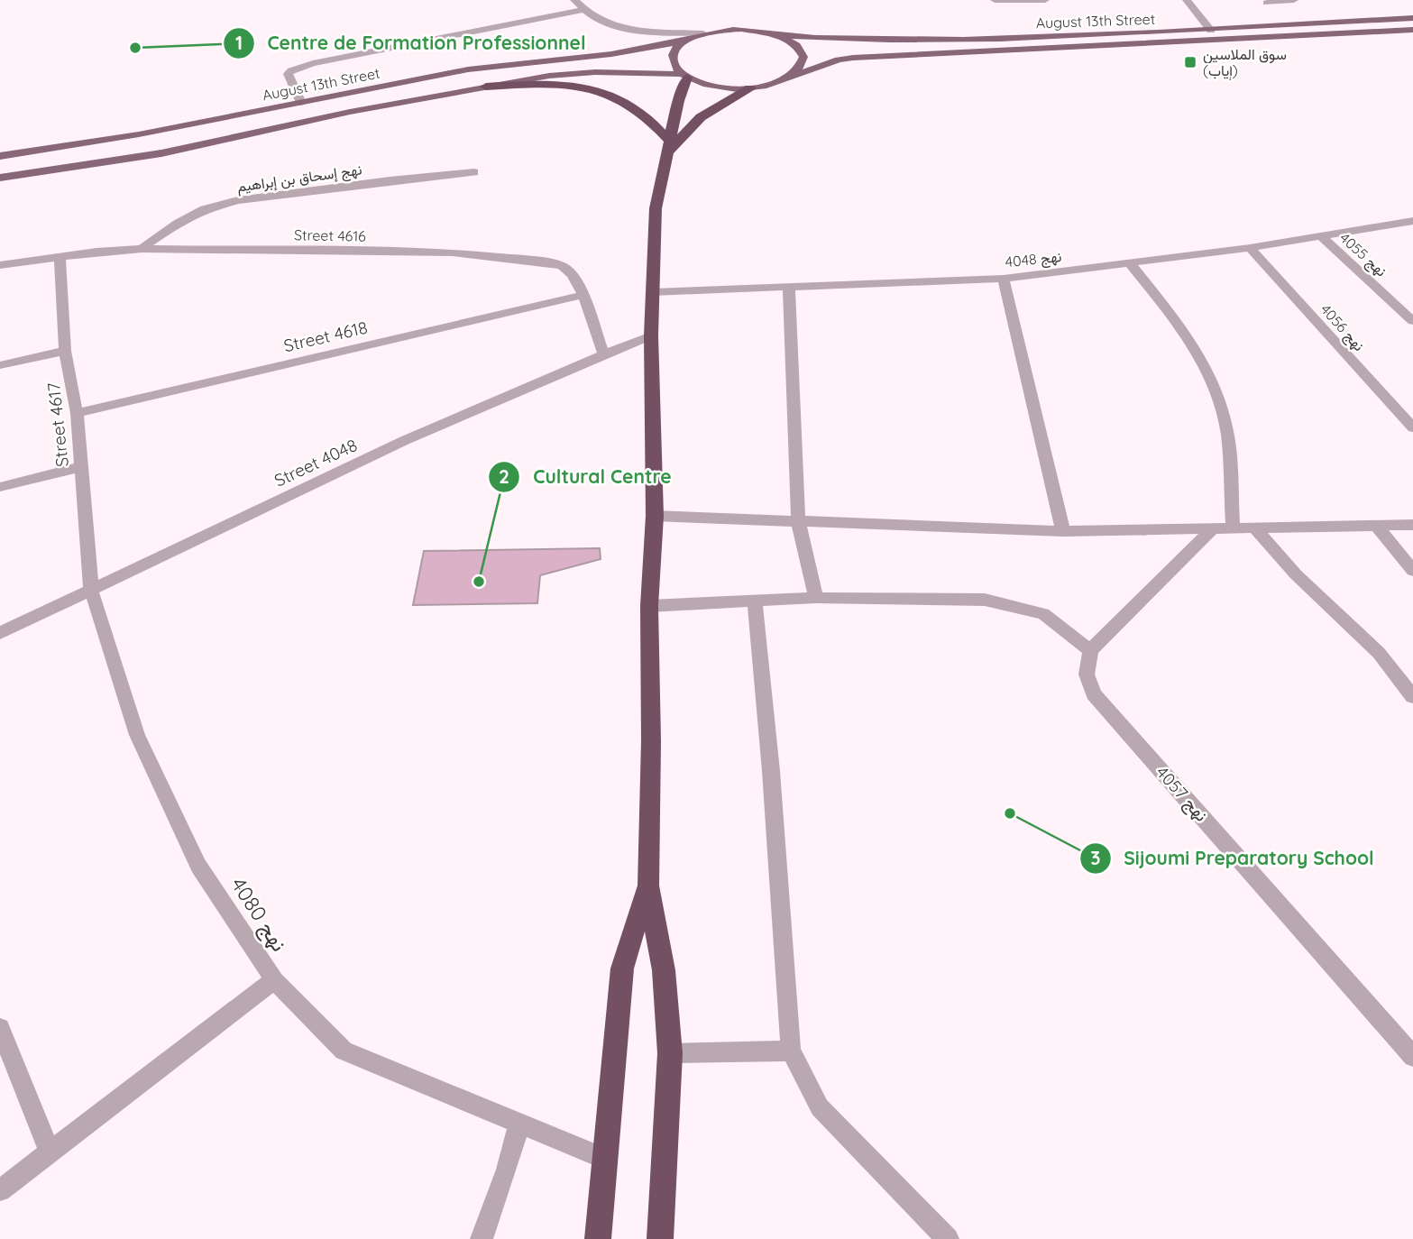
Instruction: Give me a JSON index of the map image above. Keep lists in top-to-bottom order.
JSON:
{
  "streets": {
    "main road": ["August 13th Street"],
    "street": [
      "نهج إسحاق بن إبراهيم",
      "Street 4616",
      "نهج 4055",
      "نهج 4048",
      "نهج 4056",
      "Street 4618",
      "Street 4617",
      "Street 4048",
      "نهج 4057",
      "نهج 4080"
    ]
  },
  "crossings": [
    ["نهج إسحاق بن إبراهيم", "Street 4616"],
    ["Street 4616", "Street 4618"],
    ["Street 4616", "Street 4617"],
    ["Street 4616", "Street 4048"],
    ["نهج 4055", "نهج 4048"],
    ["نهج 4048", "نهج 4056"],
    ["Street 4618", "Street 4617"],
    ["Street 4617", "Street 4048"],
    ["Street 4617", "نهج 4080"],
    ["Street 4048", "نهج 4080"]
  ],
  "places": {
    "other": ["Centre de Formation Professionnel", "Cultural Centre", "Sijoumi Preparatory School"],
    "transit": ["سوق الملاسين (إياب)"]
  }
}
